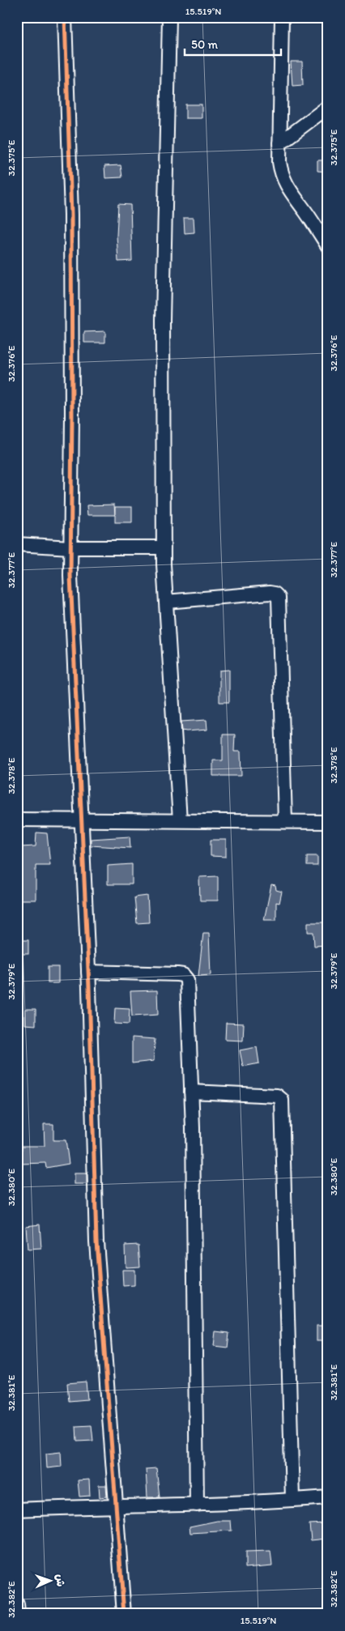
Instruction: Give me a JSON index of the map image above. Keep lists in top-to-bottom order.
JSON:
{
  "scale_bar": "50 m",
  "north": "right",
  "coordinates": [
    "15.519°N",
    "32.375°E",
    "32.376°E",
    "32.377°E",
    "32.378°E",
    "32.379°E",
    "32.380°E",
    "32.381°E",
    "32.382°E"
  ]
}
